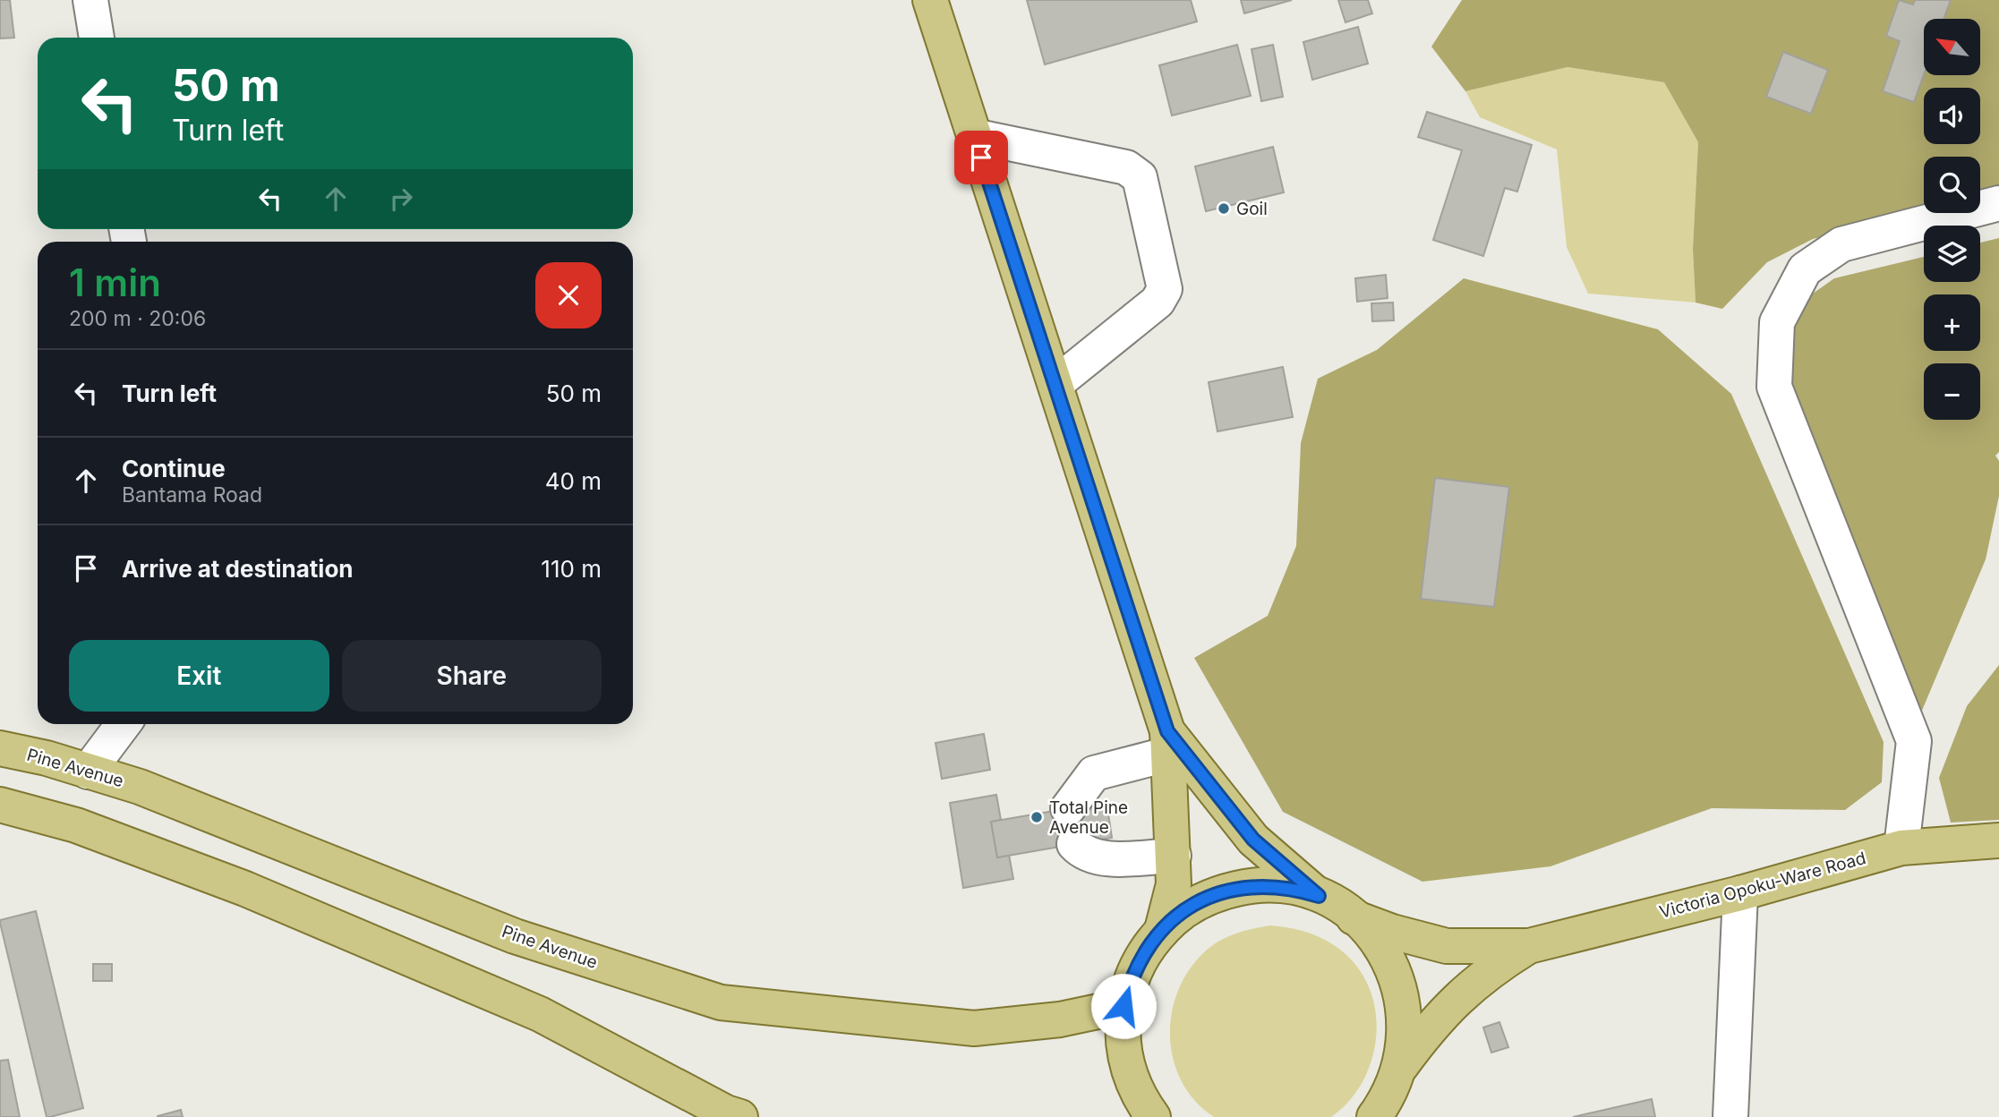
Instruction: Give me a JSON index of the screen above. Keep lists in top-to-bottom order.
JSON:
{
  "streets": {
    "main road": ["Pine Avenue", "Victoria Opoku-Ware Road"]
  },
  "places": ["Goil", "Total Pine Avenue"],
  "north": "top left",
  "page": {
    "map_buttons": ["+", "−"],
    "turn": ["50 m", "Turn left"],
    "heading": ["1 min", "200 m · 20:06"],
    "list": [
      {
        "name": "Turn left",
        "value": "50 m"
      },
      {
        "name": "Continue",
        "note": "Bantama Road",
        "value": "40 m"
      },
      {
        "name": "Arrive at destination",
        "value": "110 m"
      }
    ],
    "buttons": ["Exit", "Share"]
  }
}
